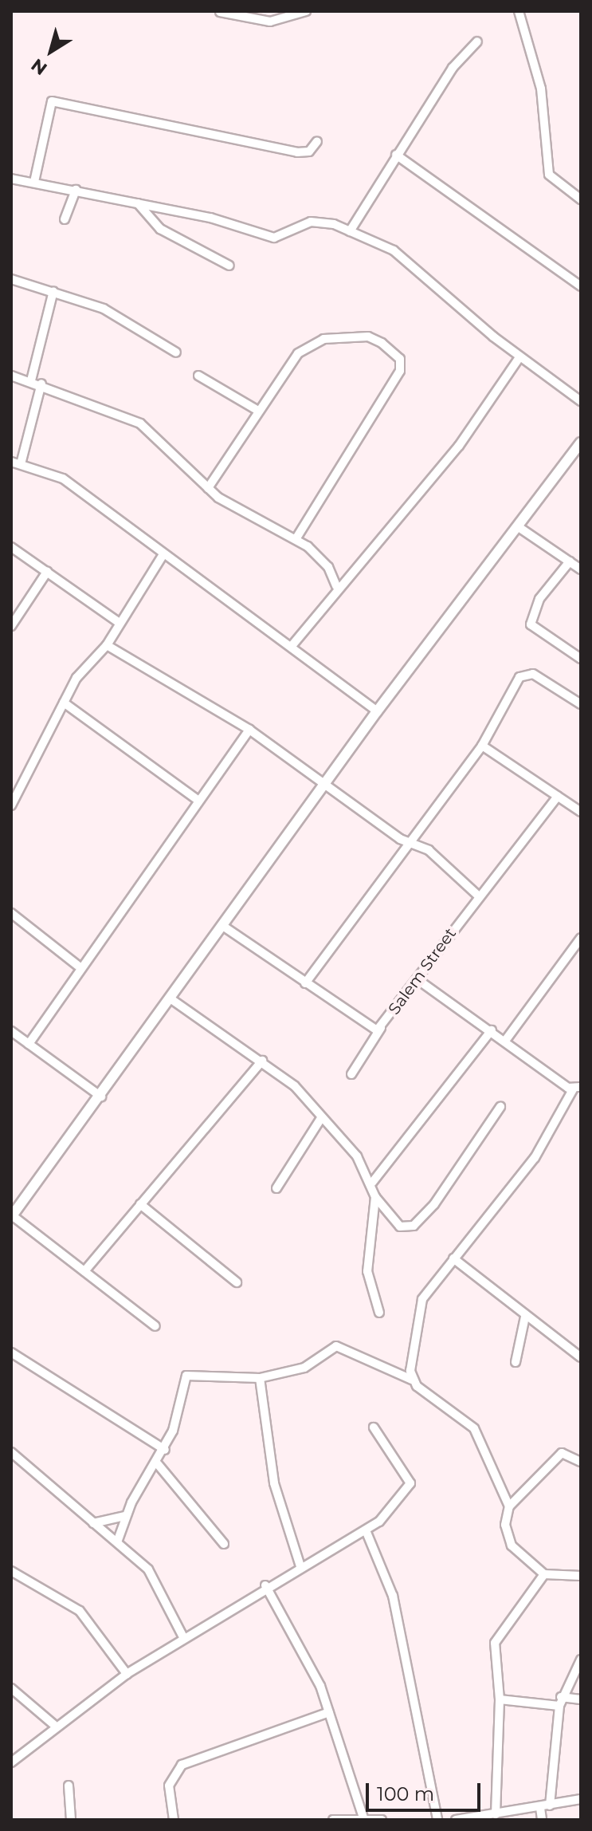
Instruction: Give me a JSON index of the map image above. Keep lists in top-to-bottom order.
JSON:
{
  "streets": {
    "street": ["Salem Street"]
  },
  "scale_bar": "100 m",
  "north": "bottom left"
}
